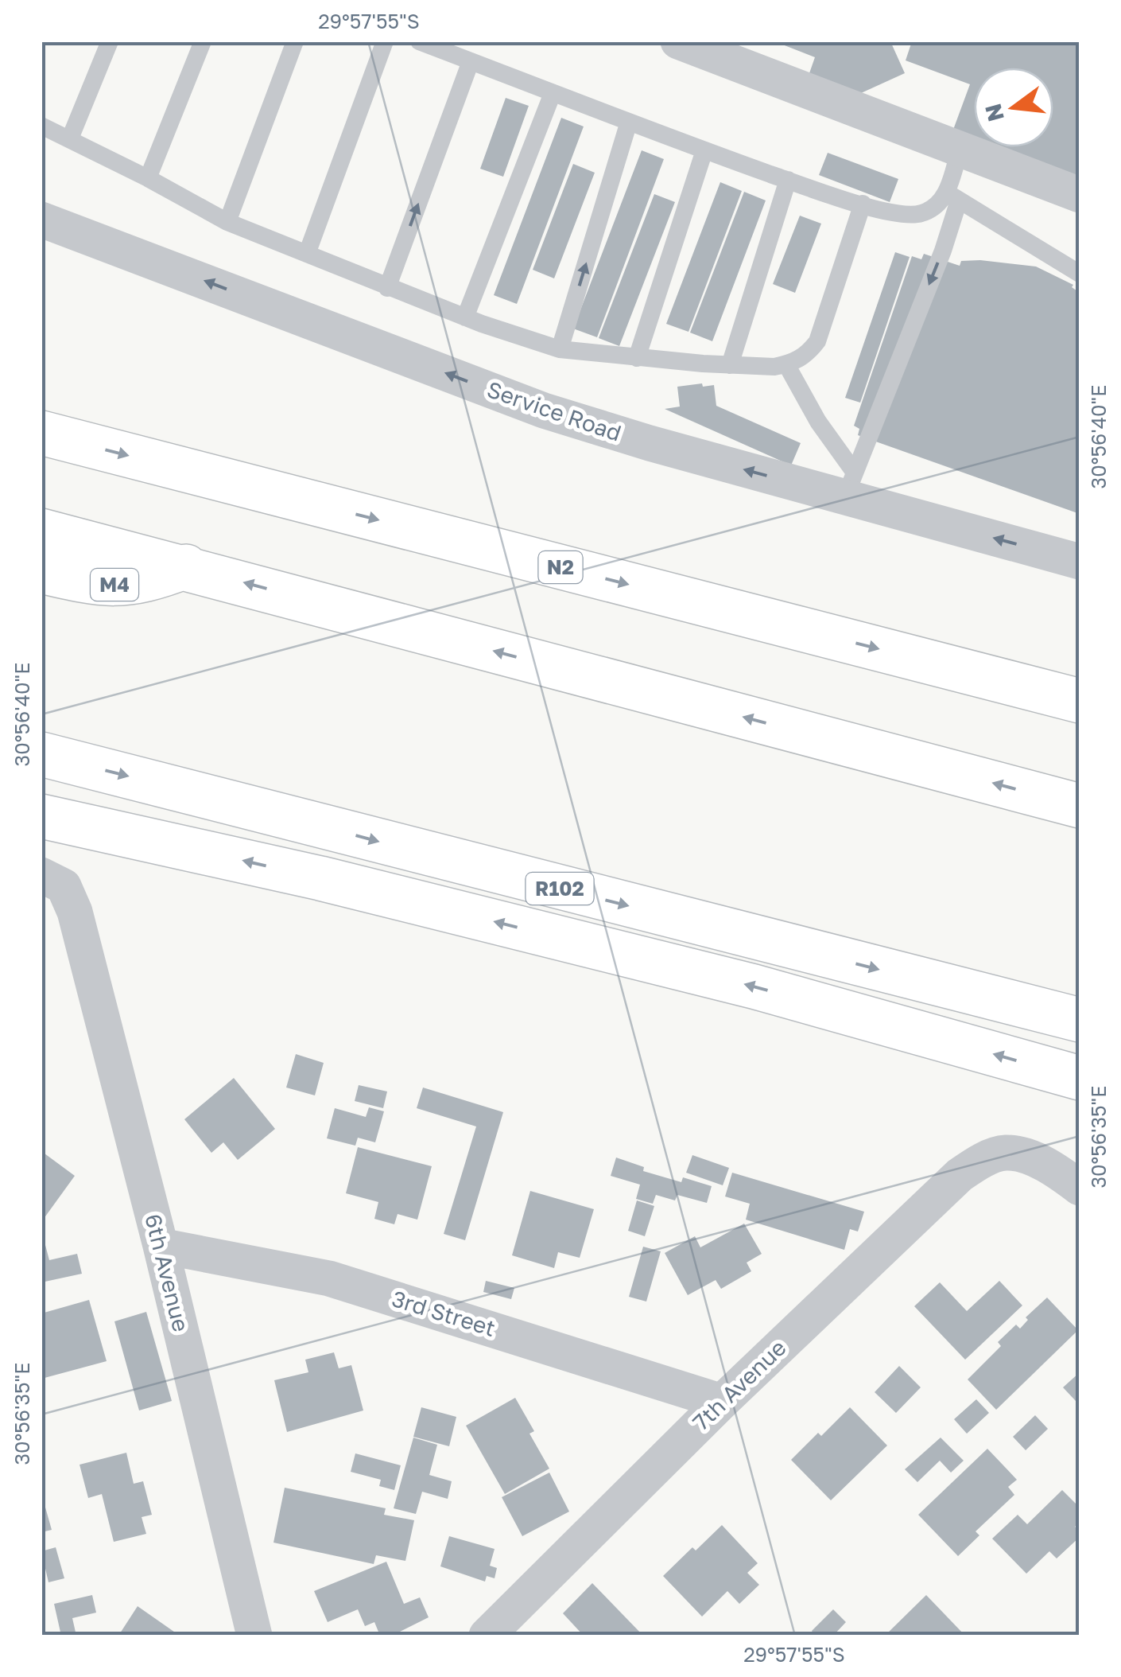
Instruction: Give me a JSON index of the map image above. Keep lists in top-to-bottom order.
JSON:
{
  "streets": {
    "main road": ["N2", "M4", "R102"],
    "street": [
      "Service Road",
      "6th Avenue",
      "3rd Street",
      "7th Avenue"
    ]
  },
  "crossings": [
    ["6th Avenue", "3rd Street"],
    ["3rd Street", "7th Avenue"]
  ],
  "one_way": ["Service Road"],
  "north": "left",
  "coordinates": ["29°57'55\"S", "30°56'40\"E", "30°56'35\"E"]
}
